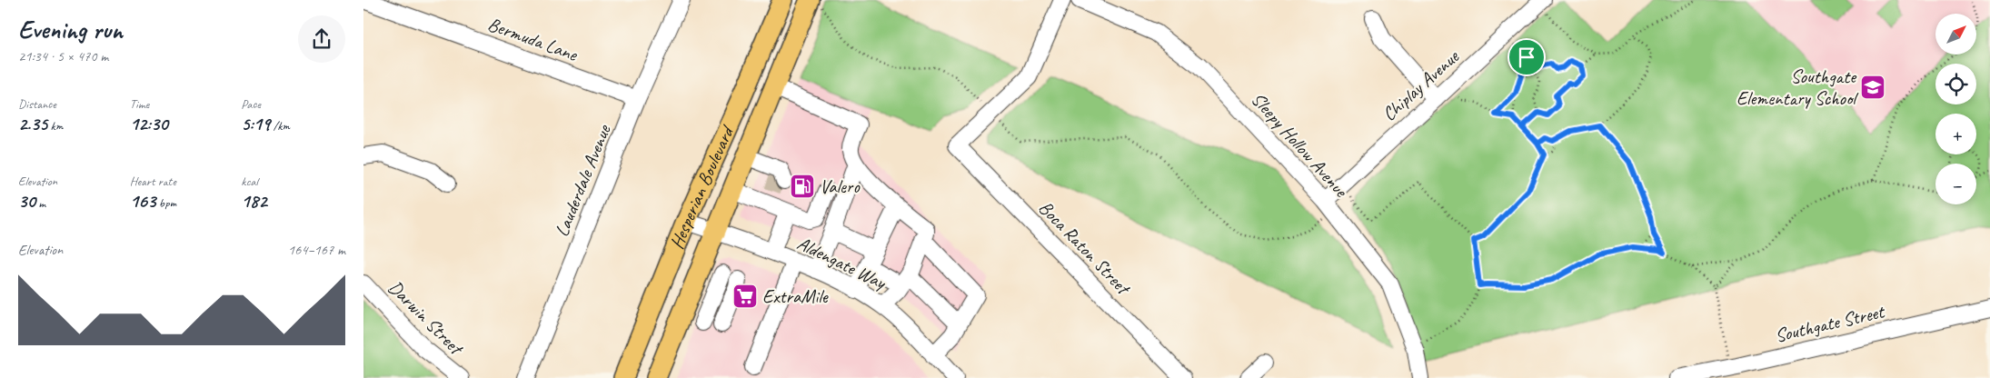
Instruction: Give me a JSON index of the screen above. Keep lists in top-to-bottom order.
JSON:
{
  "streets": {
    "main road": ["Hesperian Boulevard"],
    "street": [
      "Bermuda Lane",
      "Chiplay Avenue",
      "Sleepy Hollow Avenue",
      "Lauderdale Avenue",
      "Boca Raton Street",
      "Aldengate Way",
      "Darwin Street",
      "Southgate Street"
    ]
  },
  "crossings": [
    ["Bermuda Lane", "Lauderdale Avenue"],
    ["Chiplay Avenue", "Sleepy Hollow Avenue"],
    ["Hesperian Boulevard", "Aldengate Way"]
  ],
  "places": {
    "school or university": ["Southgate Elementary School"],
    "fuel station": ["Valero"],
    "supermarket": ["ExtraMile"]
  },
  "north": "top right",
  "page": {
    "heading": ["Evening run", "21:34 · 5 × 470 m"],
    "map_buttons": ["+", "−"],
    "stats": [
      ["Distance", "2.35 km"],
      ["Time", "12:30"],
      ["Pace", "5:19 /km"],
      ["Elevation", "30 m"],
      ["Heart rate", "163 bpm"],
      ["kcal", "182"]
    ],
    "chart": ["Elevation", "164–167 m"]
  }
}
